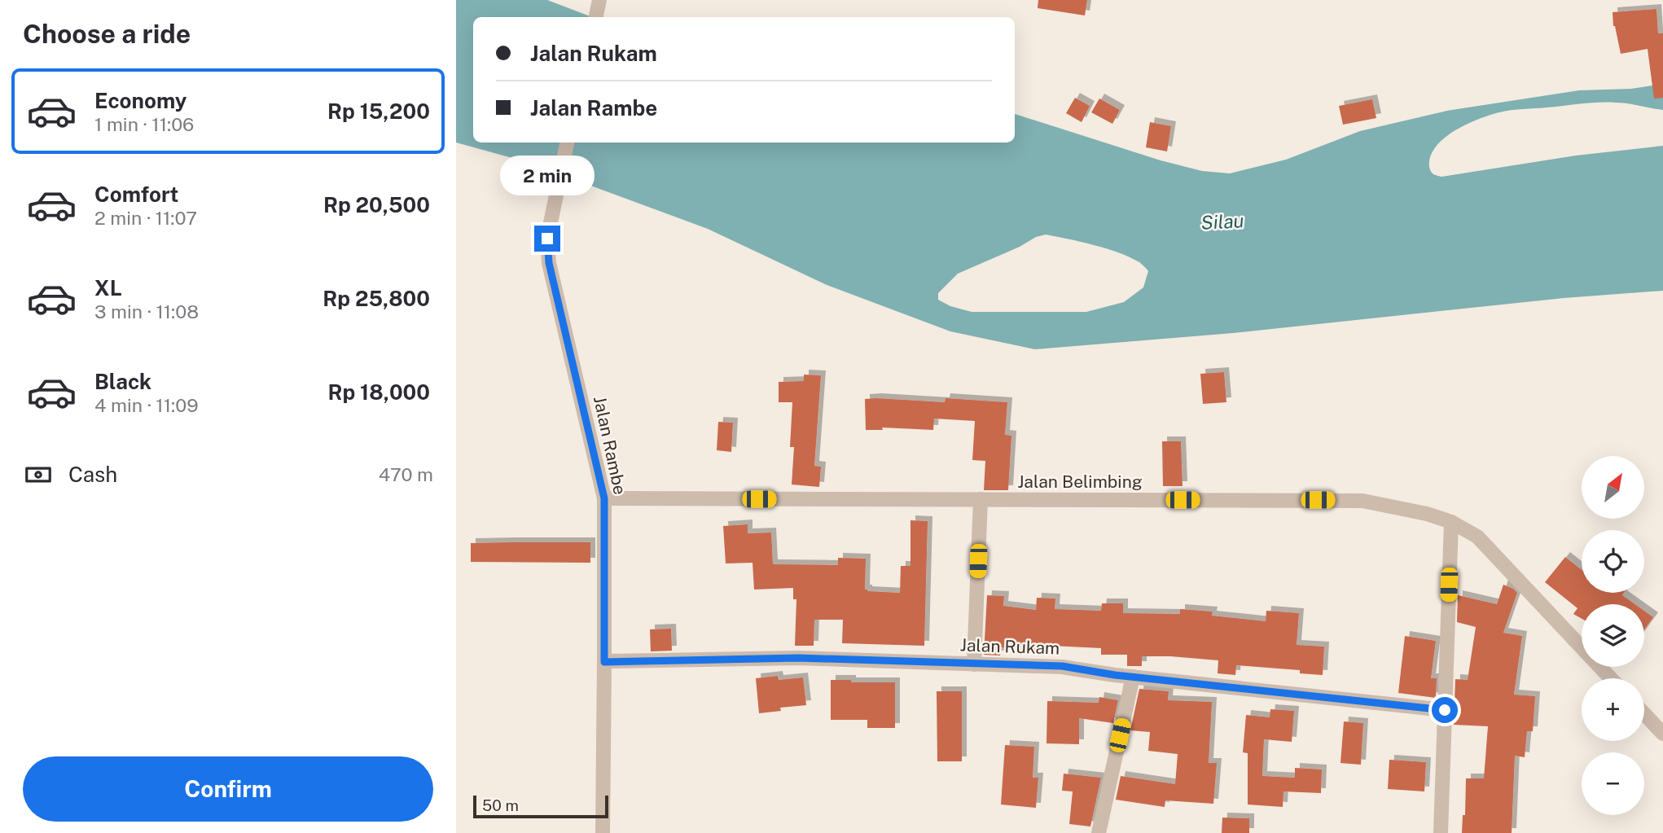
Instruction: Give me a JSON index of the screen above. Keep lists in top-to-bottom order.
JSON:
{
  "streets": {
    "street": ["Jalan Rambe", "Jalan Belimbing", "Jalan Rukam"]
  },
  "crossings": [
    ["Jalan Rambe", "Jalan Belimbing"],
    ["Jalan Rambe", "Jalan Rukam"]
  ],
  "water": ["Silau"],
  "scale_bar": "50 m",
  "north": "top right",
  "page": {
    "heading": "Choose a ride",
    "banner": ["Jalan Rukam", "Jalan Rambe"],
    "list": [
      {
        "name": "Economy",
        "note": "1 min · 11:06",
        "value": "Rp 15,200"
      },
      {
        "name": "Comfort",
        "note": "2 min · 11:07",
        "value": "Rp 20,500"
      },
      {
        "name": "XL",
        "note": "3 min · 11:08",
        "value": "Rp 25,800"
      },
      {
        "name": "Black",
        "note": "4 min · 11:09",
        "value": "Rp 18,000"
      }
    ],
    "bubble": "2 min",
    "pay": ["Cash", "470 m"],
    "map_buttons": ["+", "−"],
    "buttons": "Confirm",
    "scale": "50 m"
  }
}
